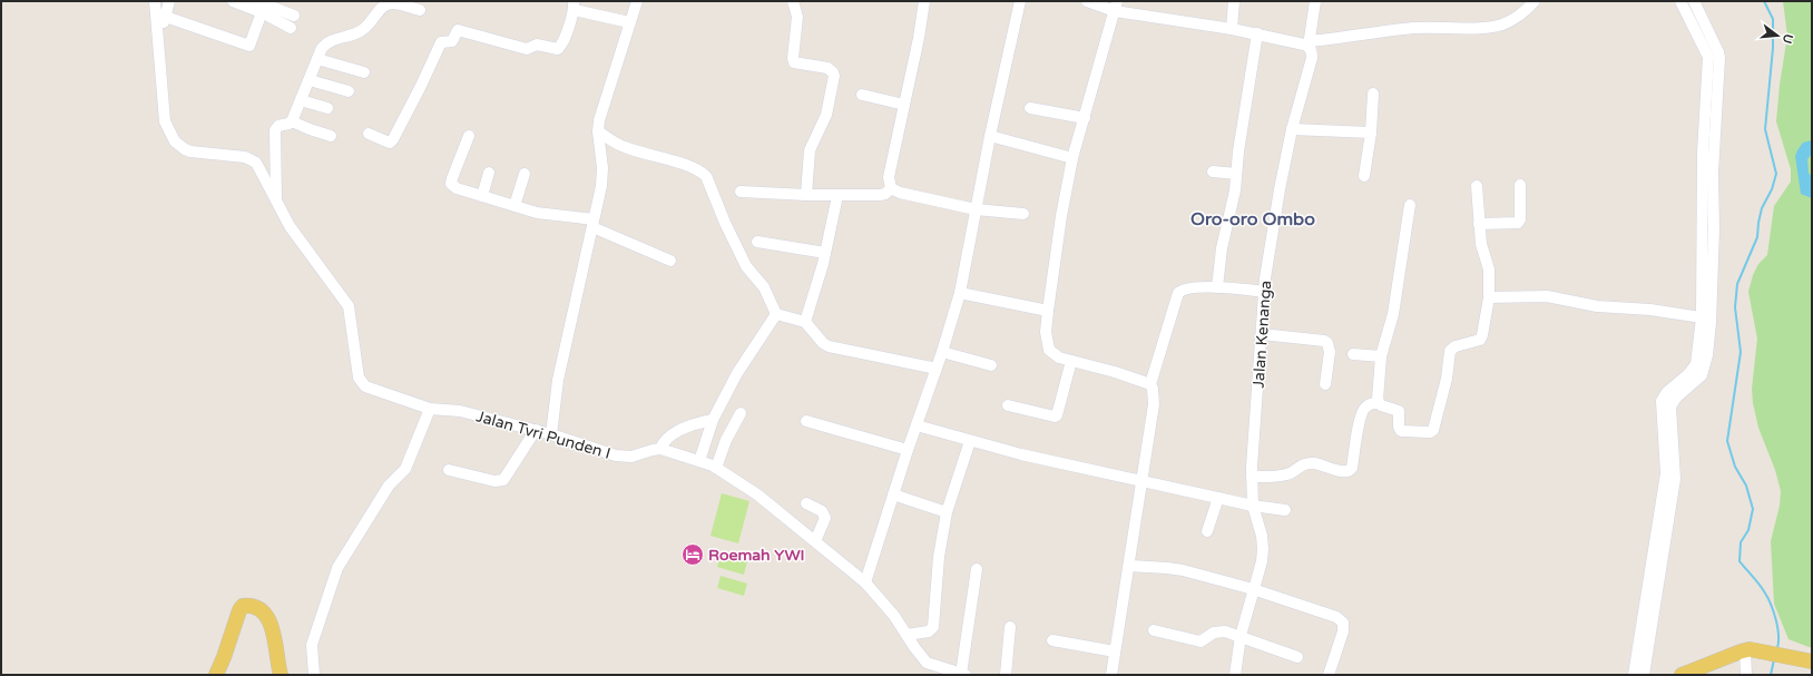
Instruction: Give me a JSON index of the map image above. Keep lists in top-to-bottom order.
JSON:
{
  "streets": {
    "street": ["Jalan Kenanga", "Jalan Tvri Punden I"]
  },
  "districts": ["Oro-oro Ombo"],
  "places": {
    "hotel": ["Roemah YWI"]
  },
  "north": "right"
}
